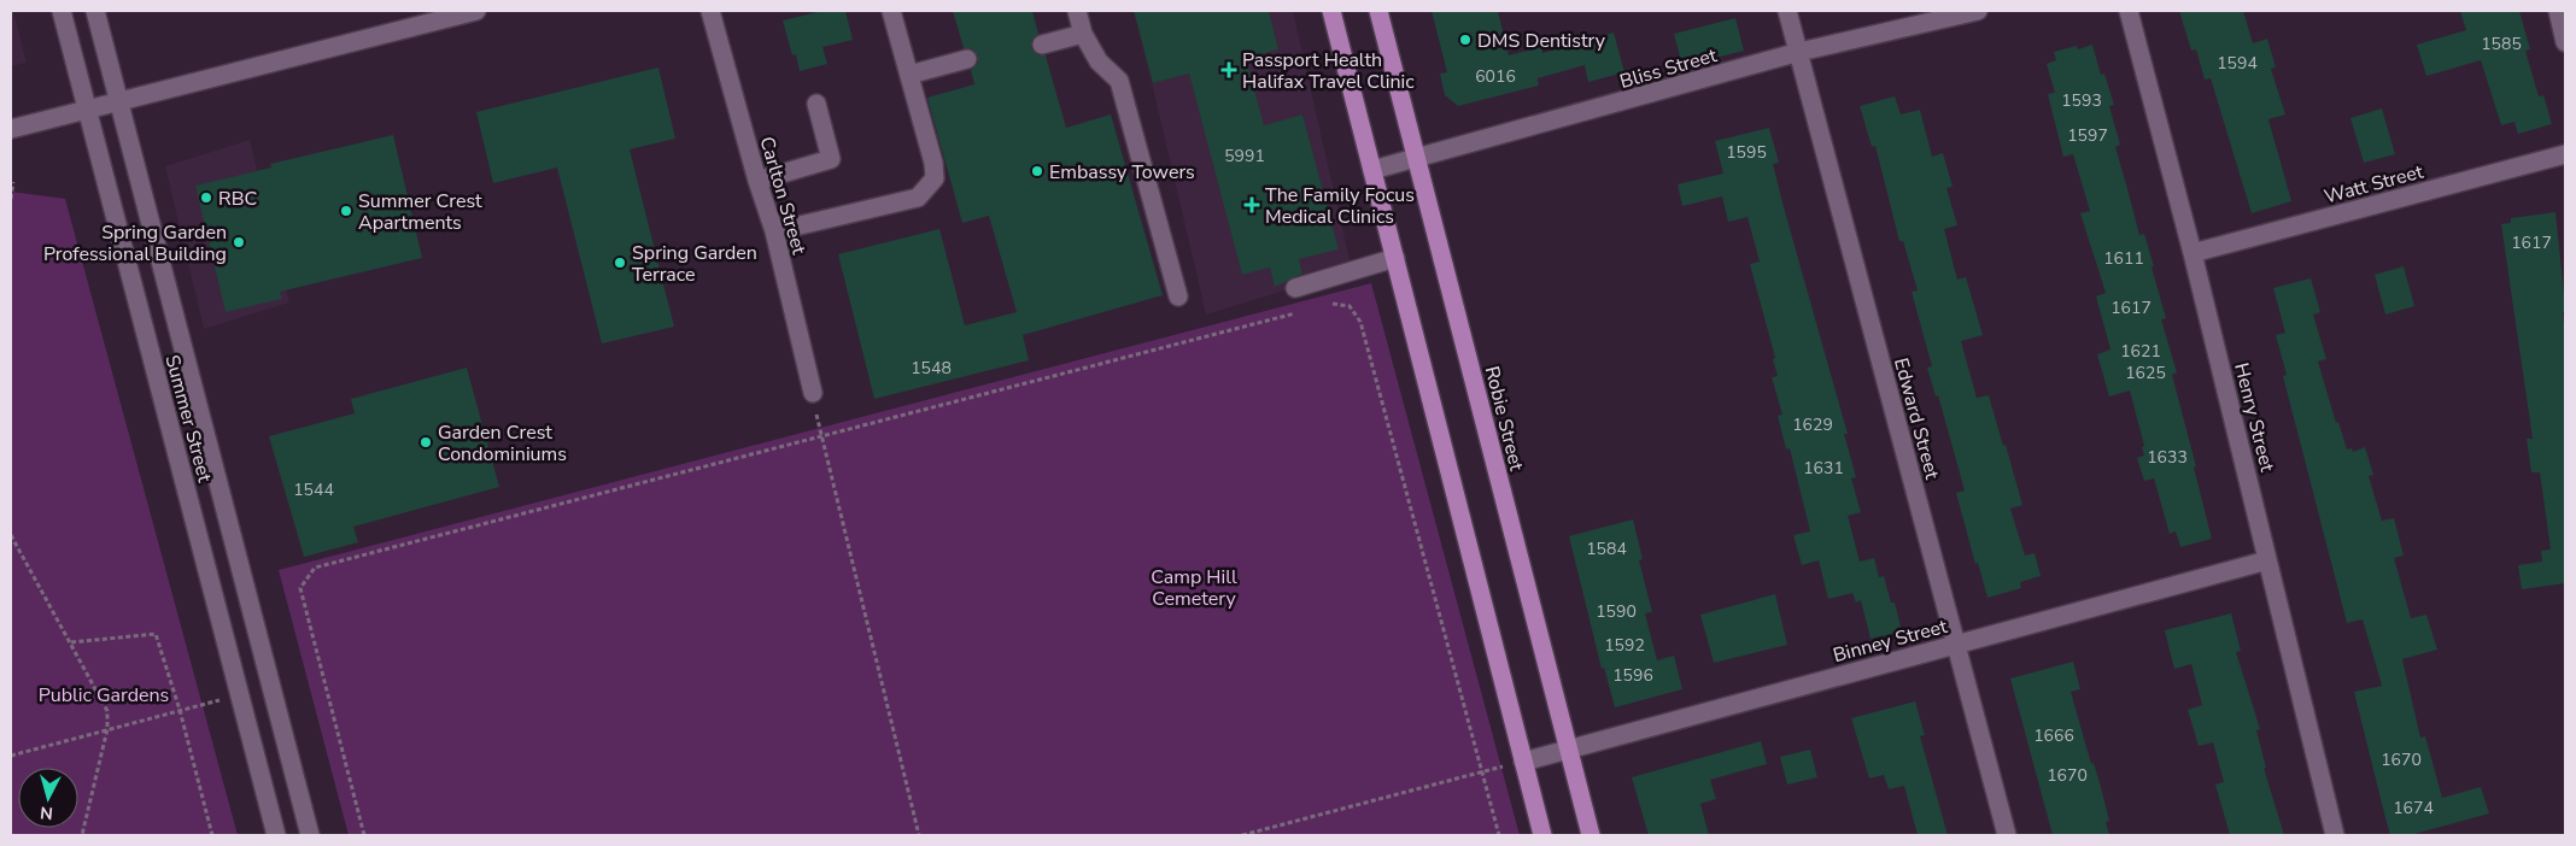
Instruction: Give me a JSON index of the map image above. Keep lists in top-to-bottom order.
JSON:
{
  "streets": {
    "main road": ["Robie Street"],
    "street": [
      "Bliss Street",
      "Watt Street",
      "Carlton Street",
      "Henry Street",
      "Summer Street",
      "Edward Street",
      "Binney Street"
    ]
  },
  "crossings": [
    ["Bliss Street", "Robie Street"],
    ["Bliss Street", "Edward Street"],
    ["Watt Street", "Henry Street"],
    ["Henry Street", "Binney Street"],
    ["Robie Street", "Binney Street"],
    ["Edward Street", "Binney Street"]
  ],
  "parks": ["Camp Hill Cemetery", "Public Gardens"],
  "places": {
    "other": [
      "DMS Dentistry",
      "Embassy Towers",
      "RBC",
      "Summer Crest Apartments",
      "Spring Garden Professional Building",
      "Spring Garden Terrace",
      "Garden Crest Condominiums"
    ],
    "health": ["Passport Health Halifax Travel Clinic", "The Family Focus Medical Clinics"]
  },
  "house_numbers": [
    "1585",
    "1594",
    "6016",
    "1593",
    "1597",
    "1595",
    "5991",
    "1617",
    "1611",
    "1617",
    "1621",
    "1548",
    "1625",
    "1629",
    "1633",
    "1631",
    "1544",
    "1584",
    "1590",
    "1592",
    "1596",
    "1666",
    "1670",
    "1670",
    "1674"
  ],
  "north": "bottom"
}
